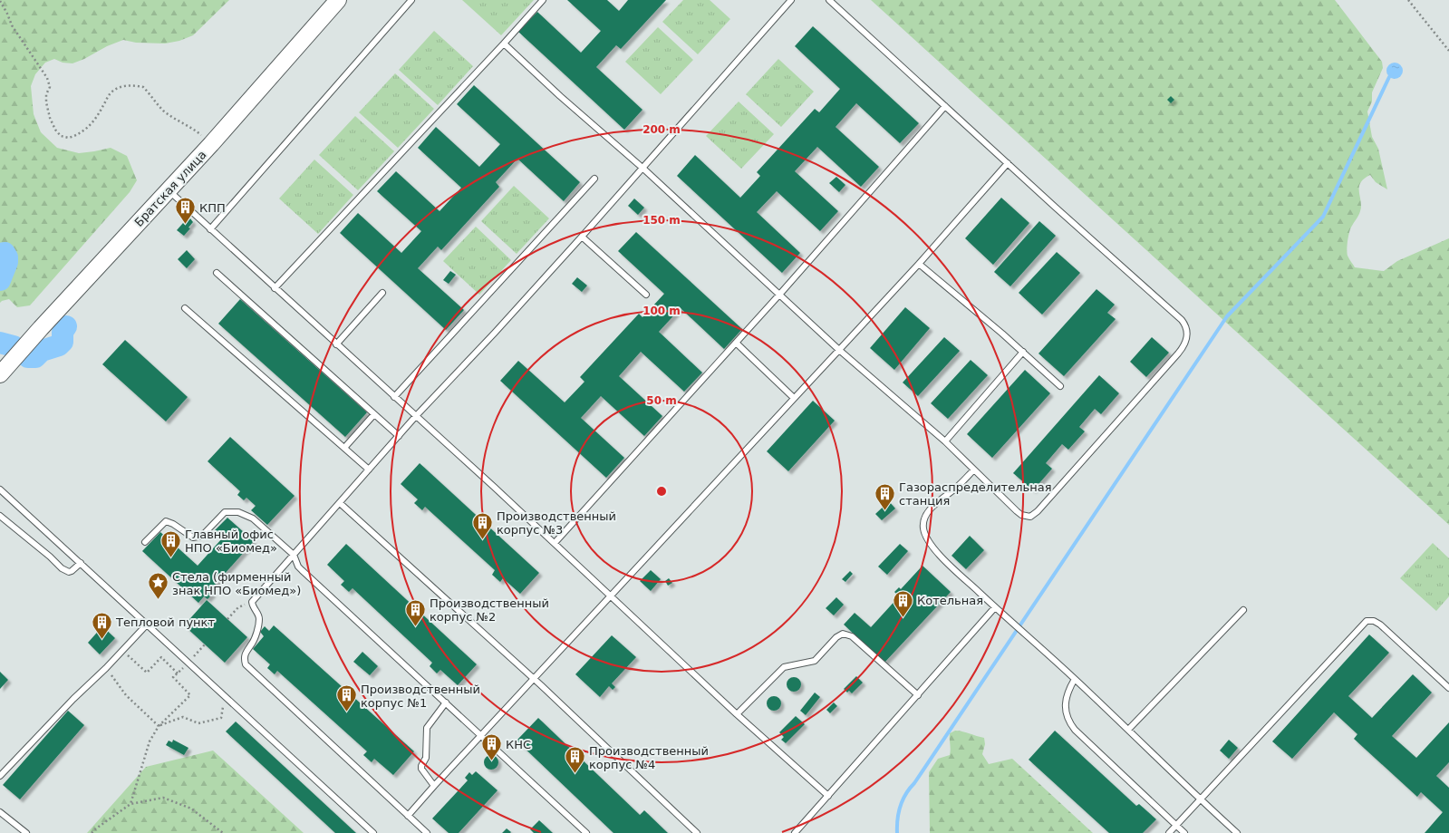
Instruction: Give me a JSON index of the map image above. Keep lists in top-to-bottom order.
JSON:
{
  "streets": {
    "main road": ["Братская улица"]
  },
  "places": {
    "building": [
      "КПП",
      "Газораспределительная станция",
      "Производственный корпус №3",
      "Главный офис НПО «Биомед»",
      "Котельная",
      "Производственный корпус №2",
      "Тепловой пункт",
      "Производственный корпус №1",
      "КНС",
      "Производственный корпус №4"
    ],
    "place": ["Стела (фирменный знак НПО «Биомед»)"]
  },
  "rings": [
    "200 m",
    "150 m",
    "100 m",
    "50 m"
  ]
}
